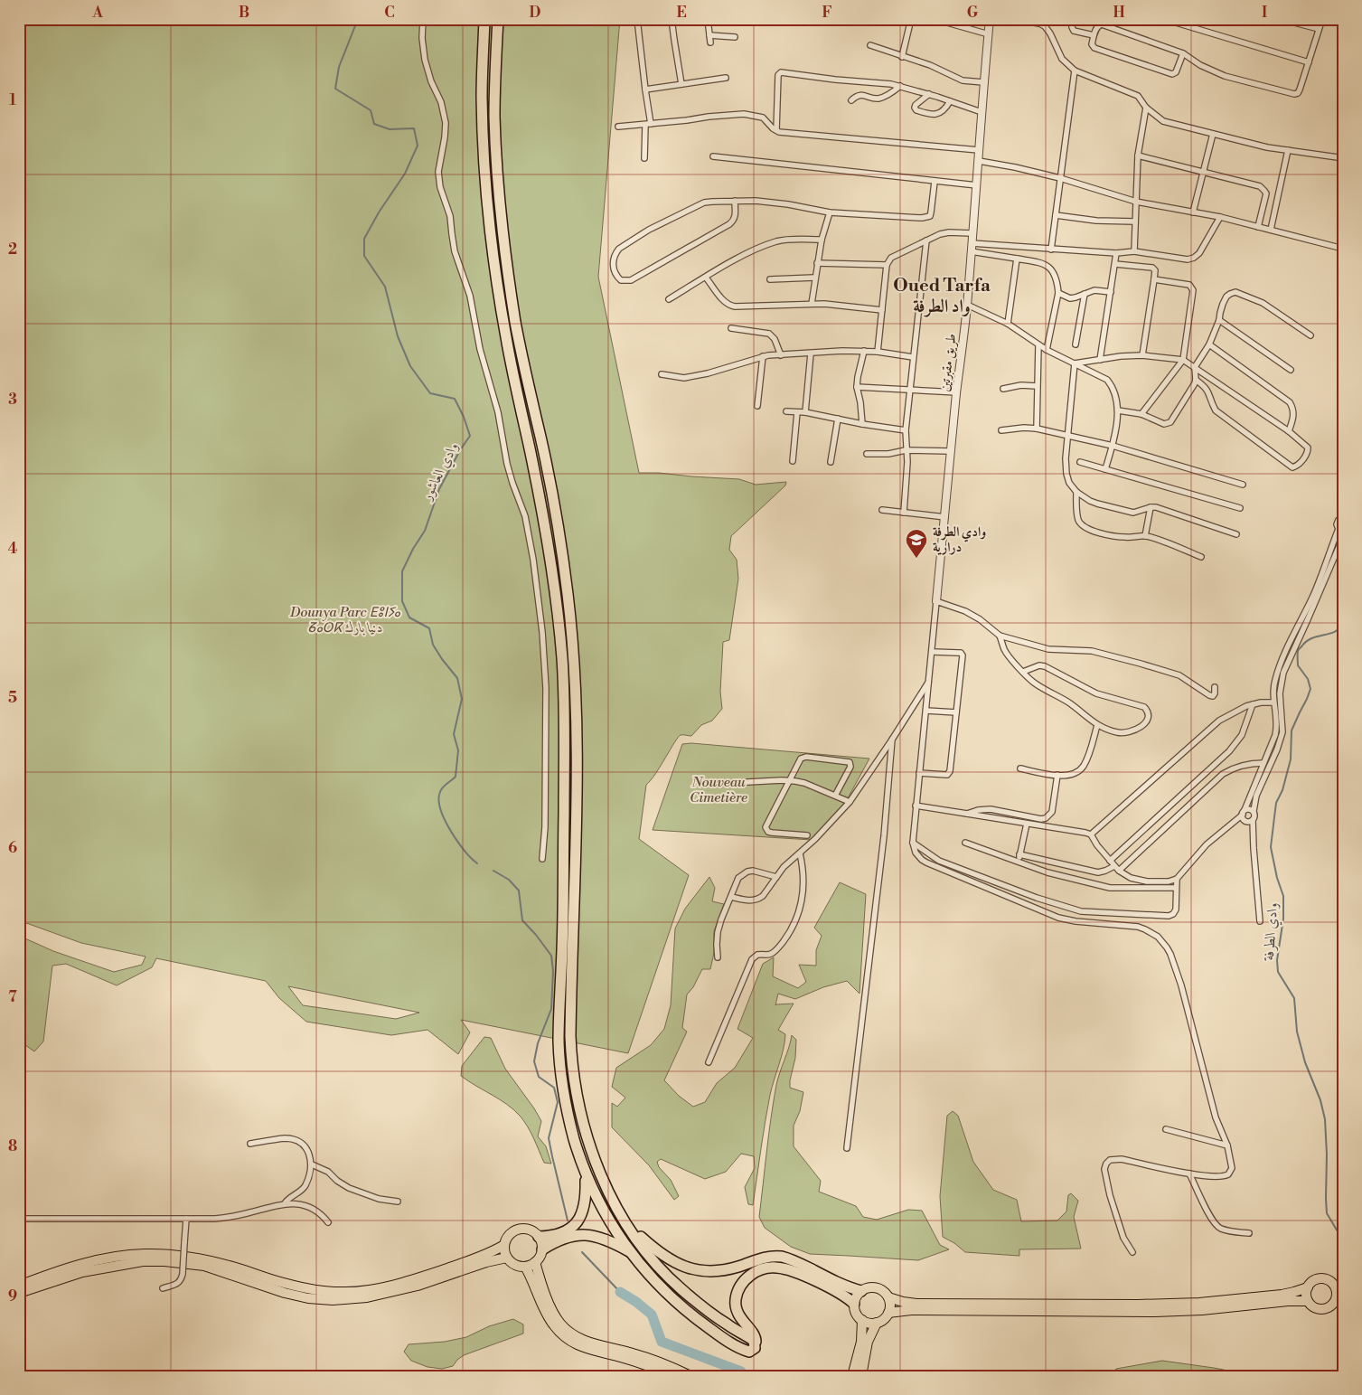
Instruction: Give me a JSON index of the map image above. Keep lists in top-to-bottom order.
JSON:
{
  "streets": {
    "street": ["طريق مقبرتين"]
  },
  "districts": ["Oued Tarfa واد الطرفة"],
  "water": ["وادي العاشور", "وادي الطرفة"],
  "parks": ["Dounya Parc ⴹⵓⵏⵢⴰ ⵒⴰⵔⴽ دنيا بارك", "Nouveau Cimetière"],
  "places": {
    "school or university": ["وادي الطرفة درارية"]
  },
  "grid": {
    "columns": [
      "A",
      "B",
      "C",
      "D",
      "E",
      "F",
      "G",
      "H",
      "I"
    ],
    "rows": [
      "1",
      "2",
      "3",
      "4",
      "5",
      "6",
      "7",
      "8",
      "9"
    ]
  }
}
